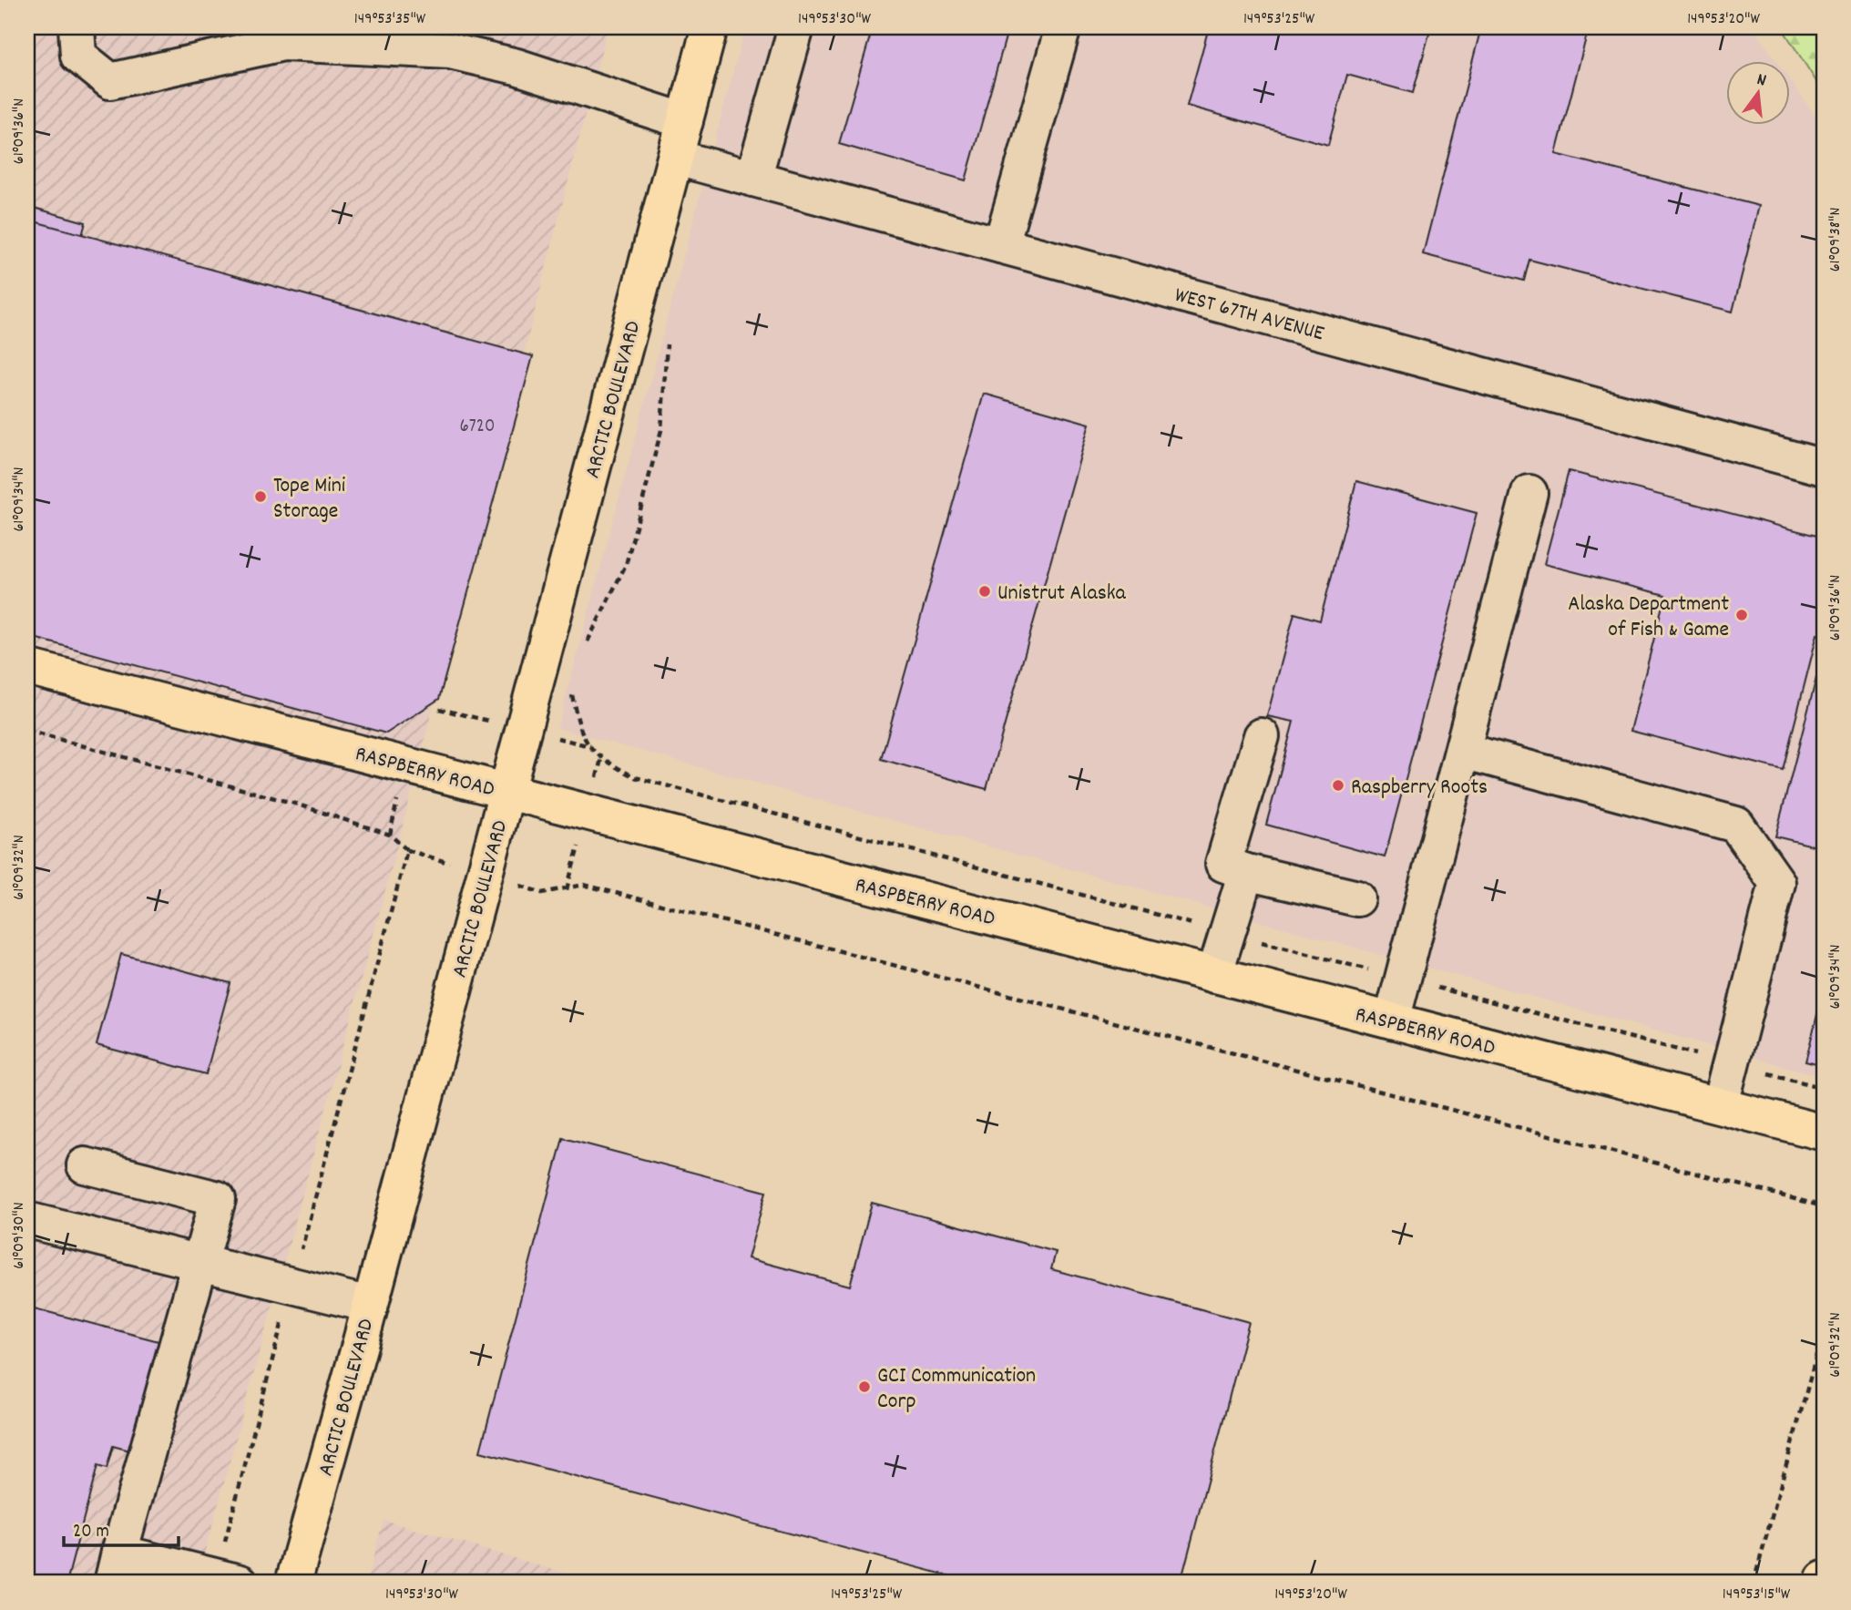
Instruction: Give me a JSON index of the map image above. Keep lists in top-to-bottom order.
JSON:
{
  "streets": {
    "main road": ["ARCTIC BOULEVARD", "RASPBERRY ROAD"],
    "street": ["WEST 67TH AVENUE"]
  },
  "crossings": [
    ["WEST 67TH AVENUE", "ARCTIC BOULEVARD"],
    ["ARCTIC BOULEVARD", "RASPBERRY ROAD"]
  ],
  "places": [
    "Tope Mini Storage",
    "Unistrut Alaska",
    "Alaska Department of Fish & Game",
    "Raspberry Roots",
    "GCI Communication Corp"
  ],
  "house_numbers": ["6720"],
  "scale_bar": "20 m",
  "north": "top",
  "coordinates": [
    "149°53'35\"W",
    "149°53'30\"W",
    "149°53'25\"W",
    "149°53'20\"W",
    "61°09'36\"N",
    "61°09'38\"N",
    "61°09'34\"N",
    "61°09'32\"N",
    "61°09'30\"N",
    "149°53'15\"W"
  ]
}
